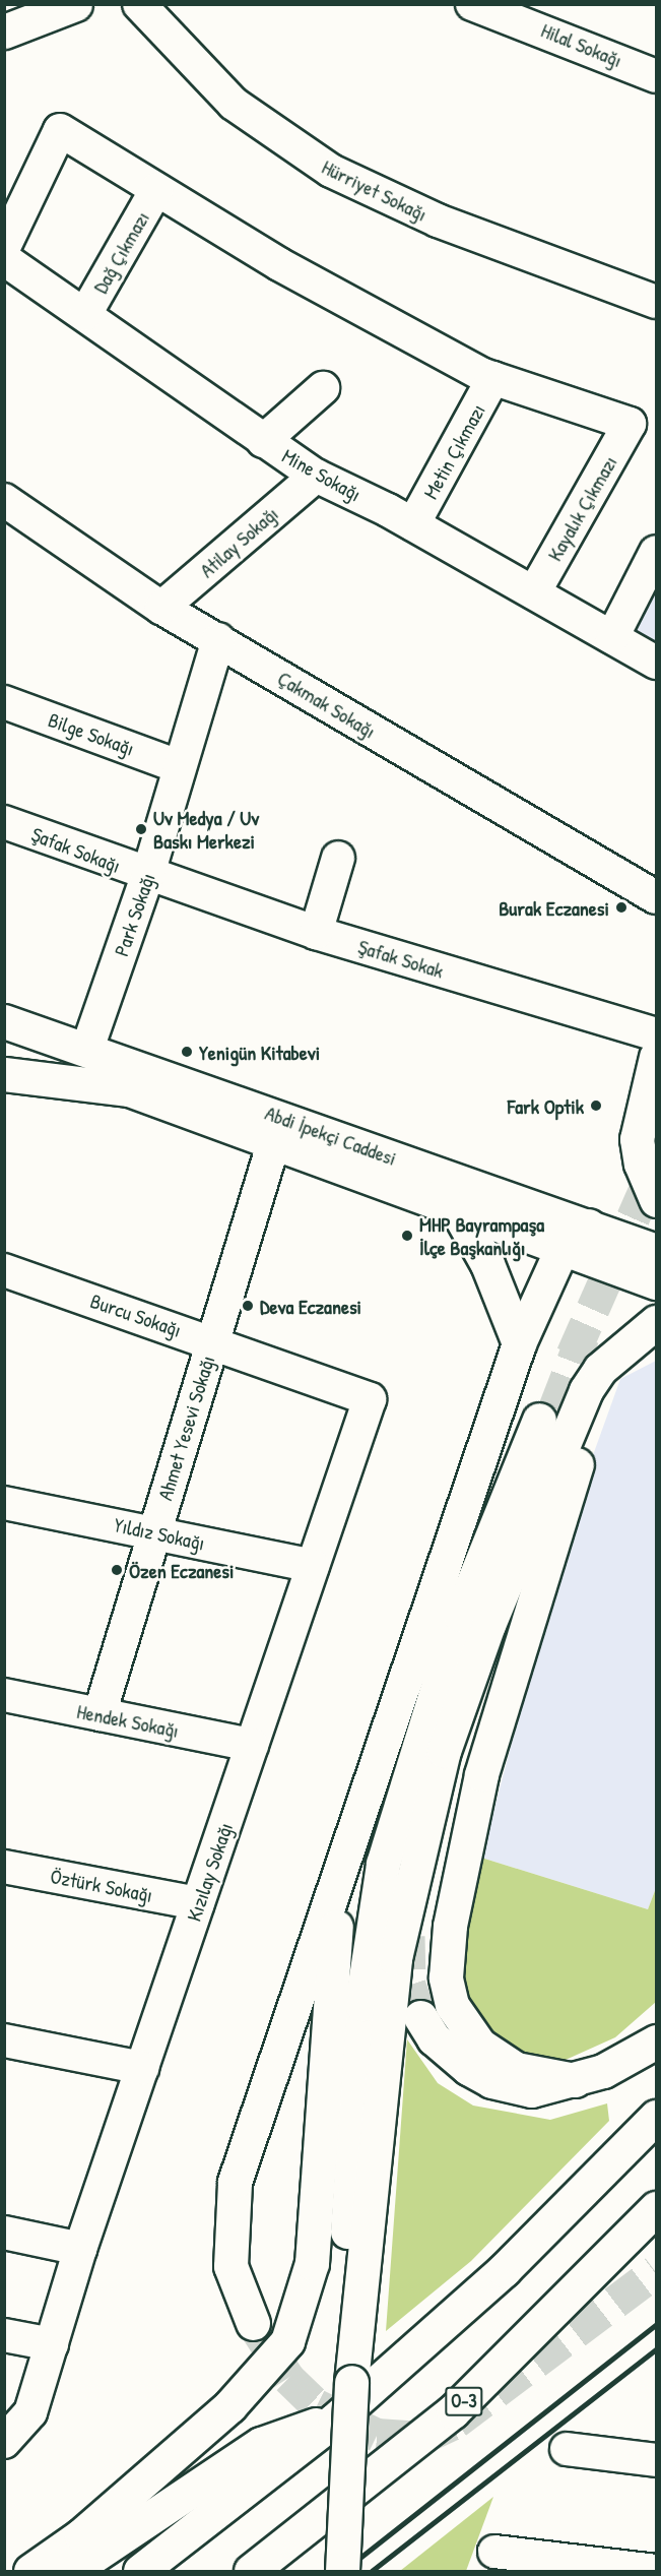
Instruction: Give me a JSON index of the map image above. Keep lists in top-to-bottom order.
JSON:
{
  "streets": {
    "main road": ["Abdi İpekçi Caddesi", "O-3"],
    "street": [
      "Hilal Sokağı",
      "Hürriyet Sokağı",
      "Dağ Çıkmazı",
      "Metin Çıkmazı",
      "Mine Sokağı",
      "Kayalık Çıkmazı",
      "Atilay Sokağı",
      "Çakmak Sokağı",
      "Bilge Sokağı",
      "Şafak Sokağı",
      "Park Sokağı",
      "Şafak Sokak",
      "Burcu Sokağı",
      "Ahmet Yesevi Sokağı",
      "Yıldız Sokağı",
      "Hendek Sokağı",
      "Kızılay Sokağı",
      "Öztürk Sokağı"
    ]
  },
  "crossings": [
    ["Dağ Çıkmazı", "Mine Sokağı"],
    ["Metin Çıkmazı", "Mine Sokağı"],
    ["Metin Çıkmazı", "Kayalık Çıkmazı"],
    ["Mine Sokağı", "Kayalık Çıkmazı"],
    ["Mine Sokağı", "Atilay Sokağı"],
    ["Atilay Sokağı", "Çakmak Sokağı"],
    ["Çakmak Sokağı", "Park Sokağı"],
    ["Bilge Sokağı", "Park Sokağı"],
    ["Şafak Sokağı", "Park Sokağı"],
    ["Şafak Sokağı", "Şafak Sokak"],
    ["Park Sokağı", "Şafak Sokak"],
    ["Park Sokağı", "Abdi İpekçi Caddesi"],
    ["Burcu Sokağı", "Ahmet Yesevi Sokağı"],
    ["Burcu Sokağı", "Kızılay Sokağı"],
    ["Ahmet Yesevi Sokağı", "Yıldız Sokağı"],
    ["Ahmet Yesevi Sokağı", "Hendek Sokağı"],
    ["Yıldız Sokağı", "Kızılay Sokağı"],
    ["Hendek Sokağı", "Kızılay Sokağı"],
    ["Kızılay Sokağı", "Öztürk Sokağı"]
  ],
  "places": [
    "Uv Medya / Uv Baskı Merkezi",
    "Burak Eczanesi",
    "Yenigün Kitabevi",
    "Fark Optik",
    "MHP Bayrampaşa İlçe Başkanlığı",
    "Deva Eczanesi",
    "Özen Eczanesi"
  ]
}
